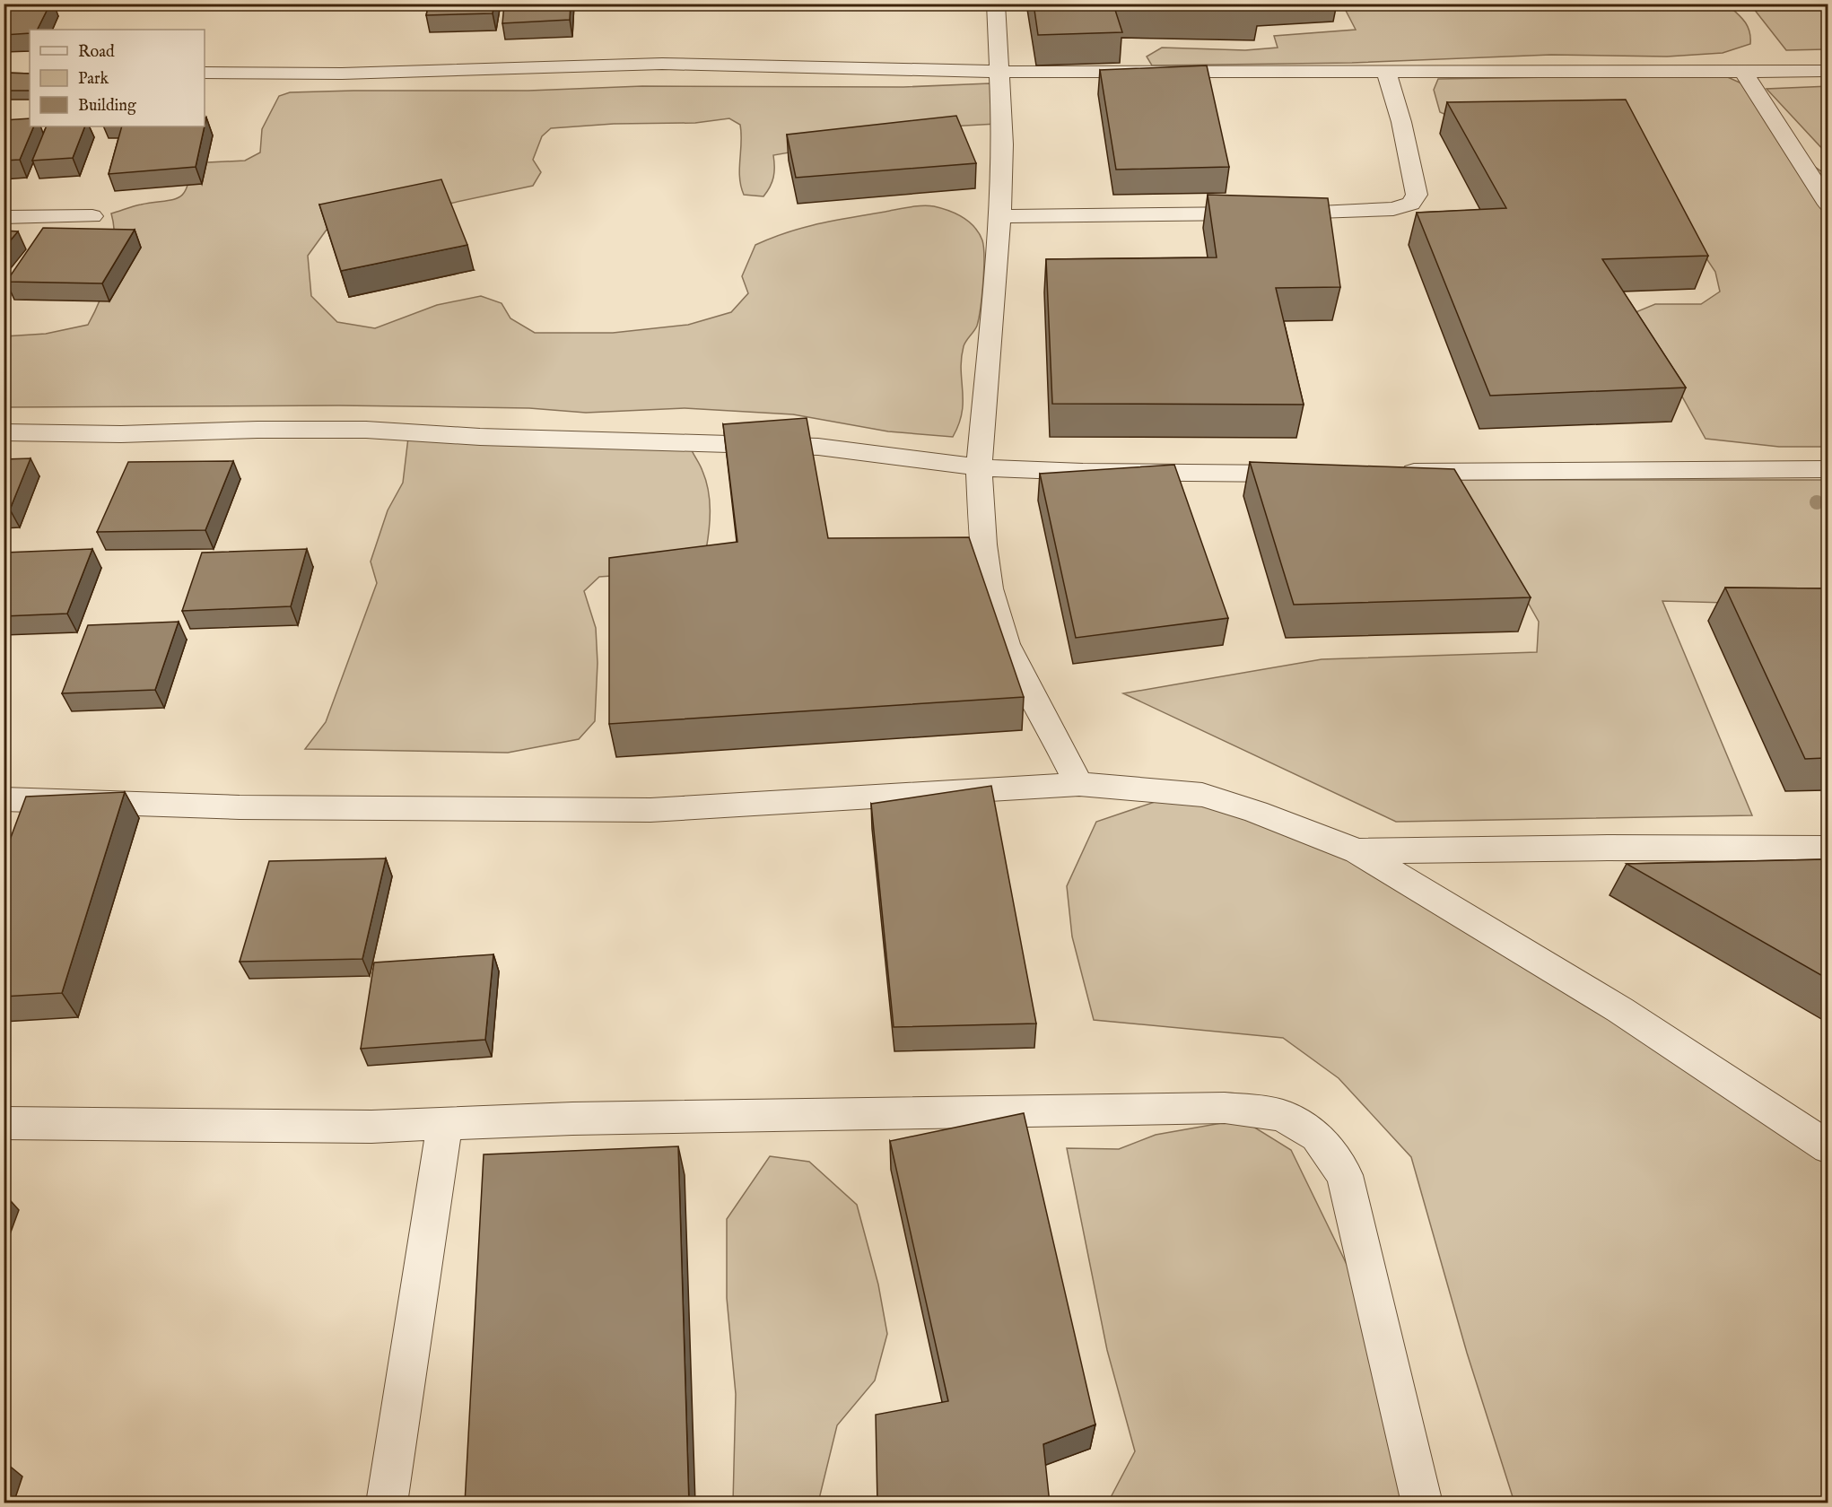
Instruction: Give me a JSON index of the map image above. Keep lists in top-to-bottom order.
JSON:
{
  "legend": ["Road", "Park", "Building"]
}
